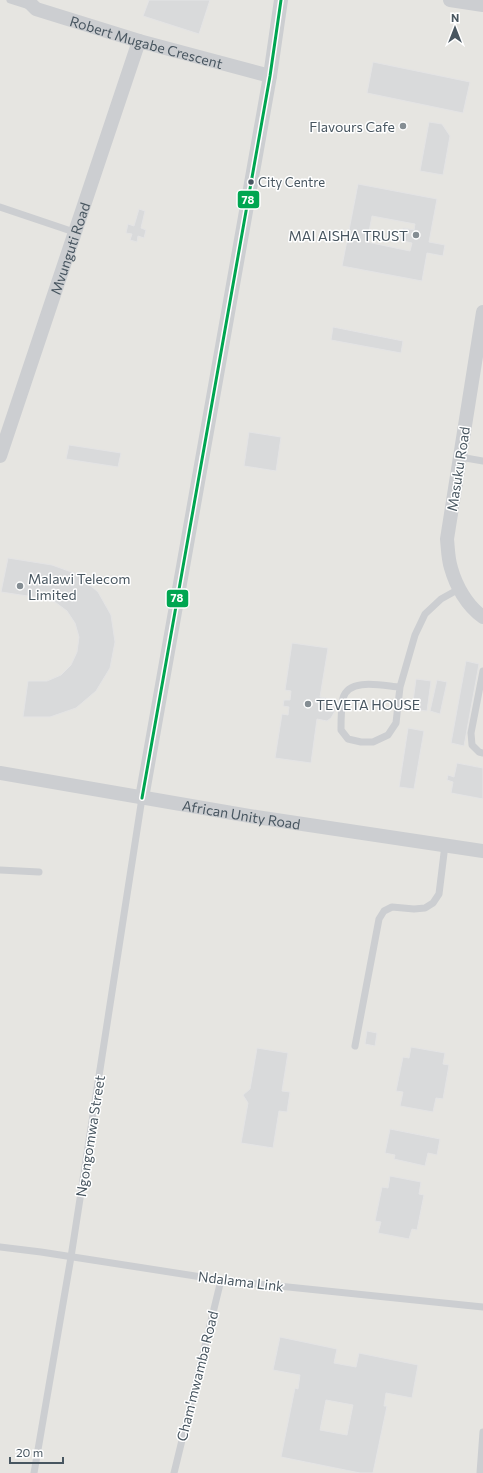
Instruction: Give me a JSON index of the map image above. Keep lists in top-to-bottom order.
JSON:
{
  "streets": {
    "street": [
      "Robert Mugabe Crescent",
      "Mvunguti Road",
      "Masuku Road",
      "African Unity Road"
    ],
    "lane": ["Ngongomwa Street", "Ndalama Link", "Cham'mwamba Road"]
  },
  "crossings": [
    ["Robert Mugabe Crescent", "Mvunguti Road"],
    ["African Unity Road", "Ngongomwa Street"],
    ["Ngongomwa Street", "Ndalama Link"],
    ["Ndalama Link", "Cham'mwamba Road"]
  ],
  "places": [
    "Flavours Cafe",
    "City Centre",
    "MAI AISHA TRUST",
    "Malawi Telecom Limited",
    "TEVETA HOUSE"
  ],
  "lines": ["transit line 78"],
  "scale_bar": "20 m",
  "north": "top"
}
